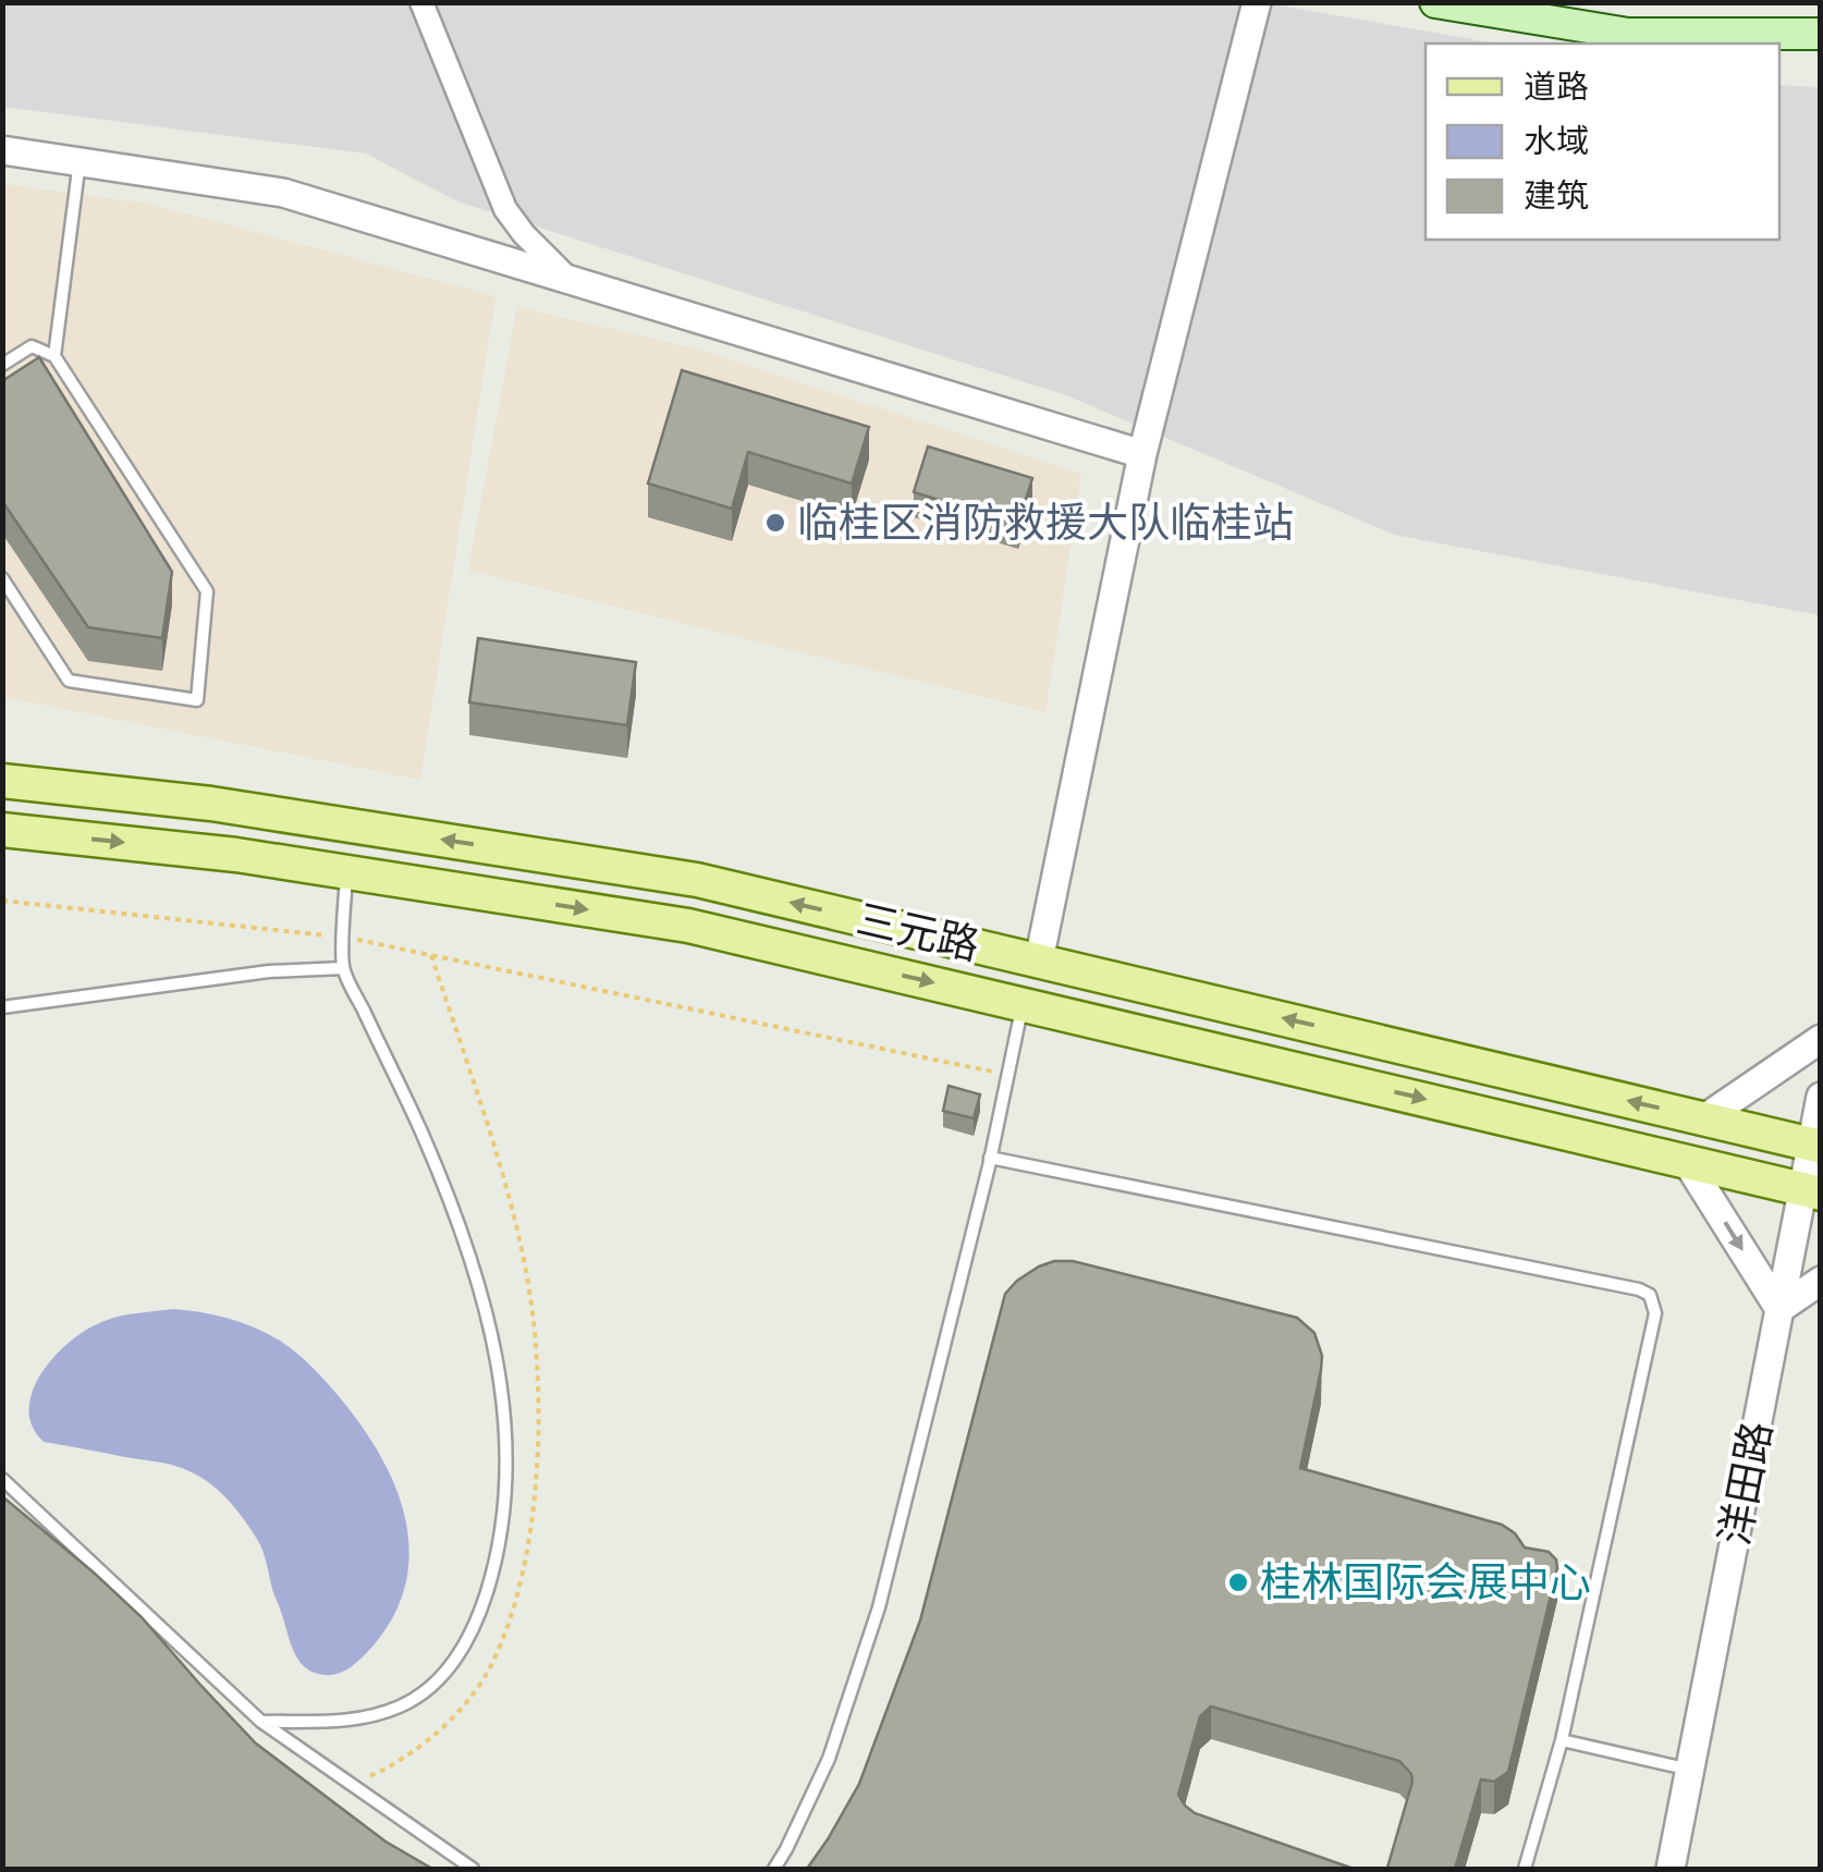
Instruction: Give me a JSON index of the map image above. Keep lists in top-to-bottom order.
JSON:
{
  "streets": {
    "main road": ["三元路"],
    "street": ["洋田路"]
  },
  "crossings": [
    ["三元路", "洋田路"]
  ],
  "places": ["临桂区消防救援大队临桂站", "桂林国际会展中心"],
  "legend": ["道路", "水域", "建筑"]
}
